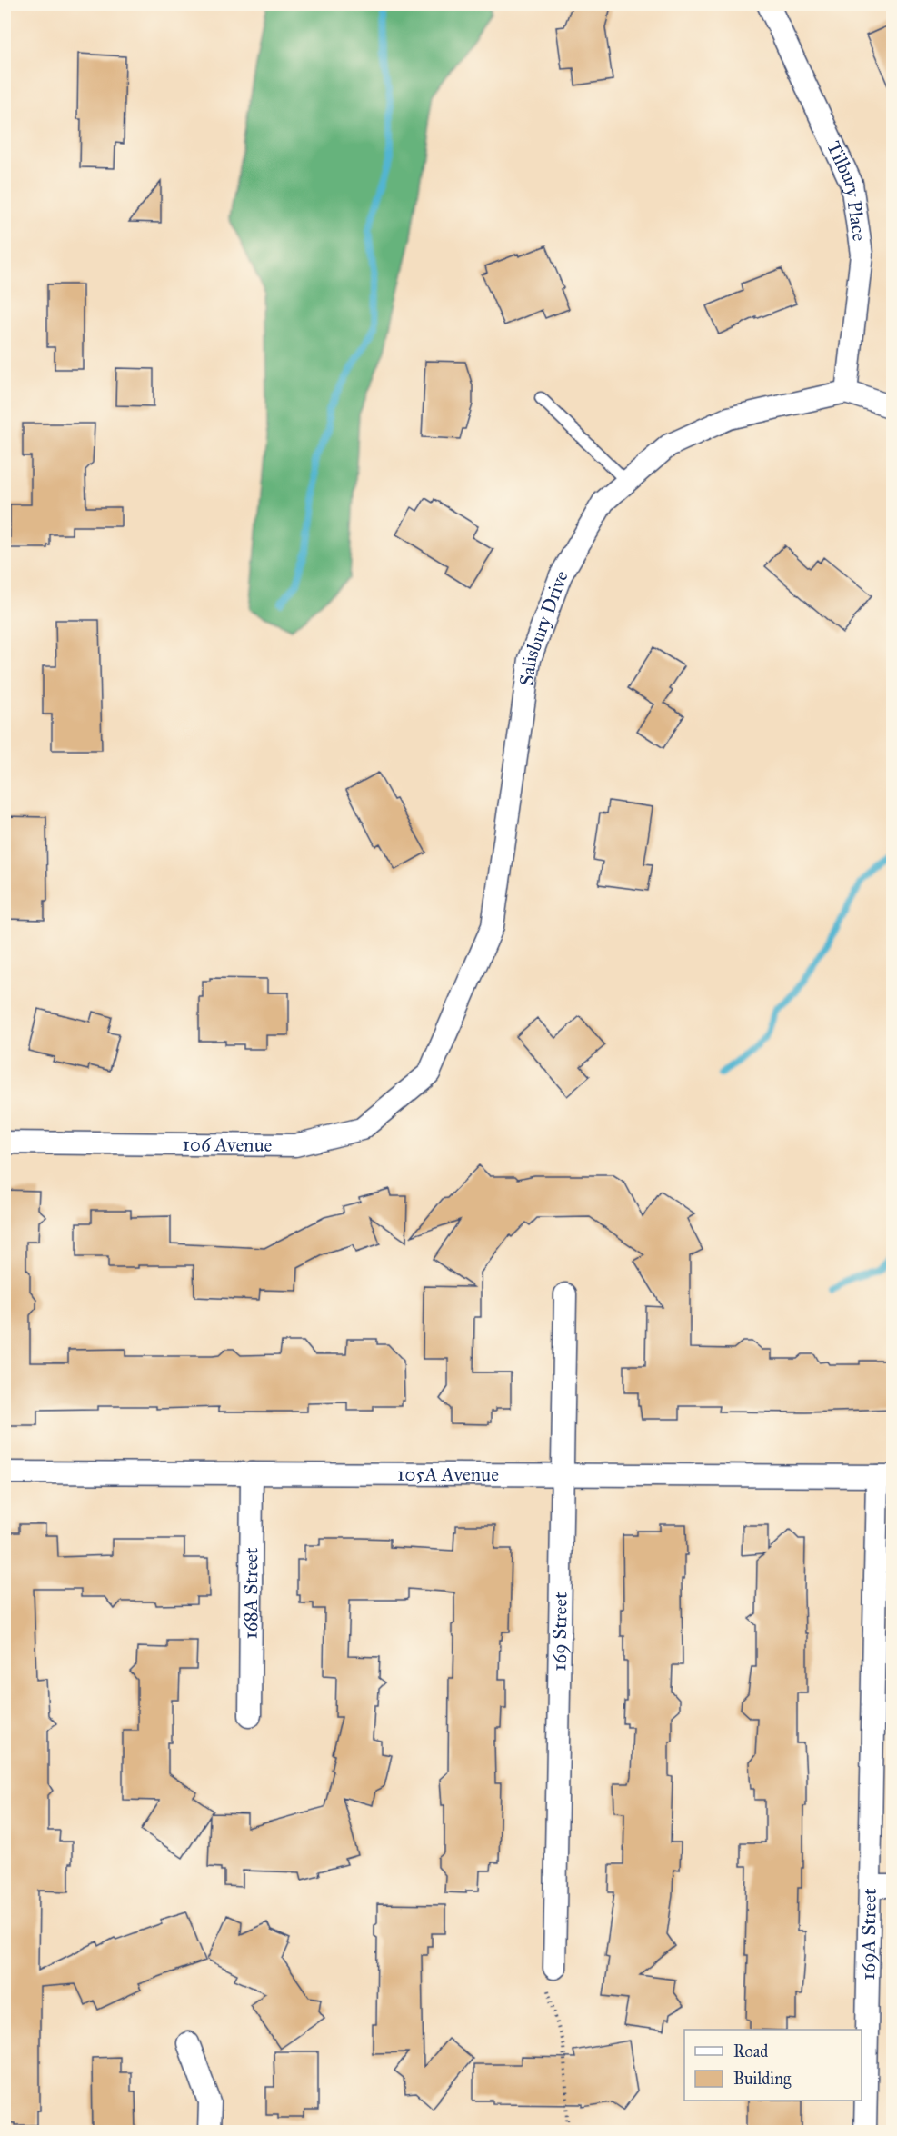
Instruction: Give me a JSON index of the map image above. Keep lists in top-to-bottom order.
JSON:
{
  "streets": {
    "street": [
      "Tilbury Place",
      "Salisbury Drive",
      "106 Avenue",
      "105A Avenue",
      "168A Street",
      "169 Street",
      "169A Street"
    ]
  },
  "crossings": [
    ["Tilbury Place", "Salisbury Drive"],
    ["Salisbury Drive", "106 Avenue"],
    ["105A Avenue", "168A Street"],
    ["105A Avenue", "169 Street"],
    ["105A Avenue", "169A Street"]
  ],
  "legend": ["Road", "Building"]
}
